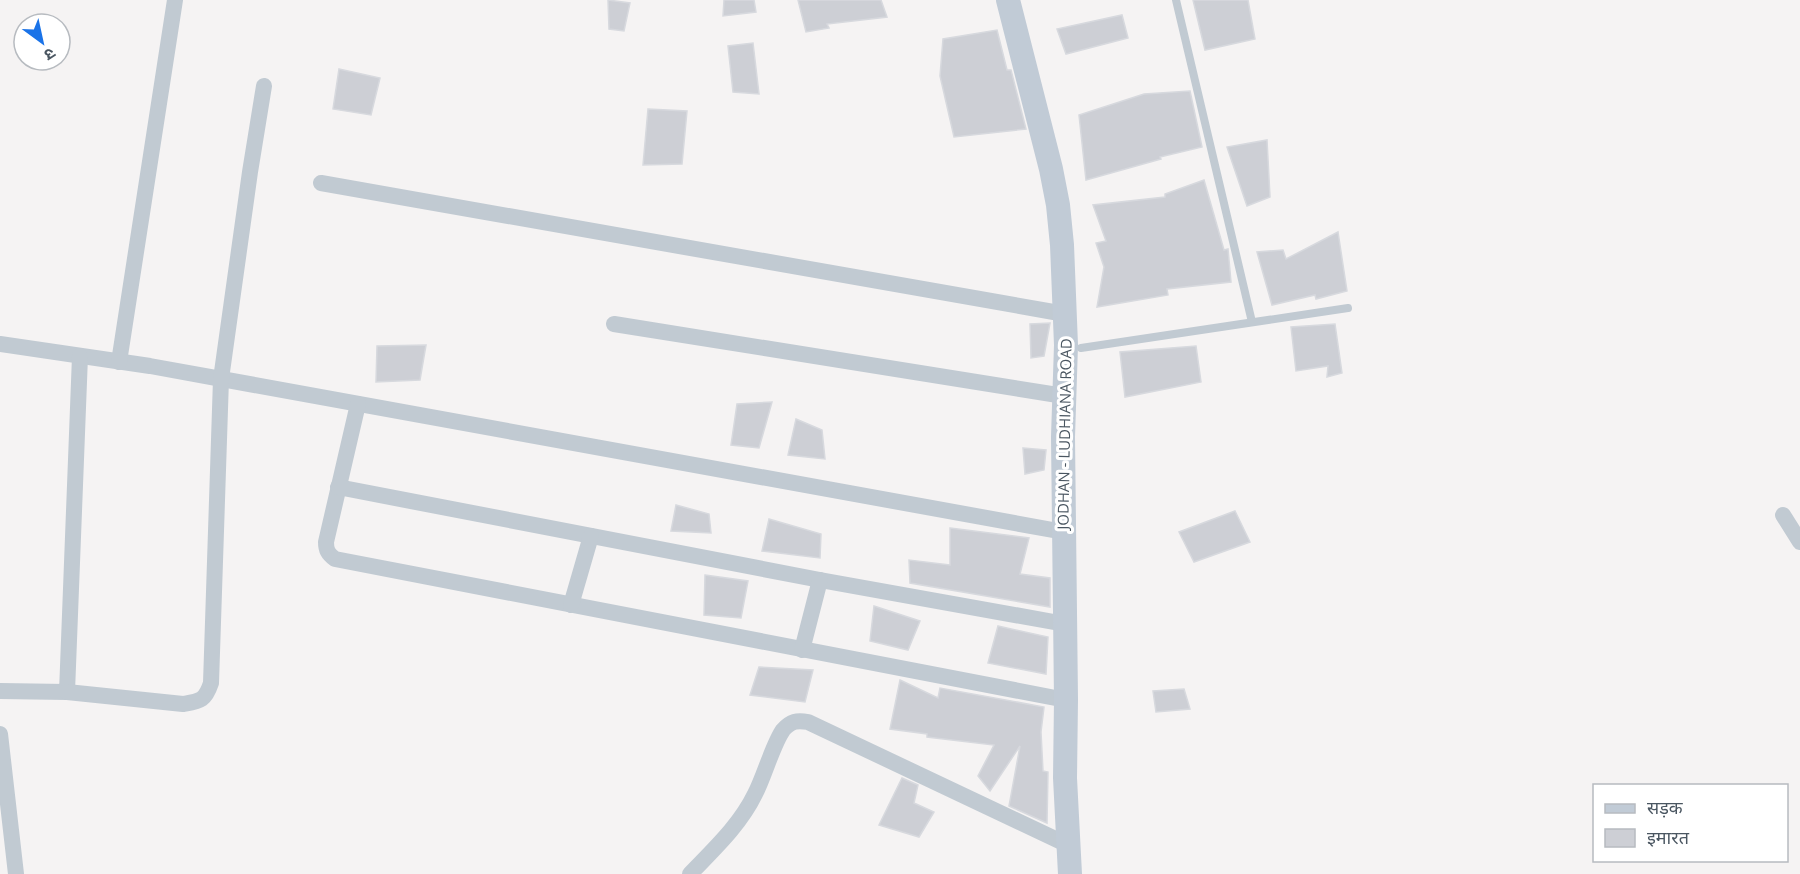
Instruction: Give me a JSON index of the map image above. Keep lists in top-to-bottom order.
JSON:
{
  "streets": {
    "street": ["JODHAN - LUDHIANA ROAD"]
  },
  "legend": ["सड़क", "इमारत"],
  "north": "bottom right"
}
